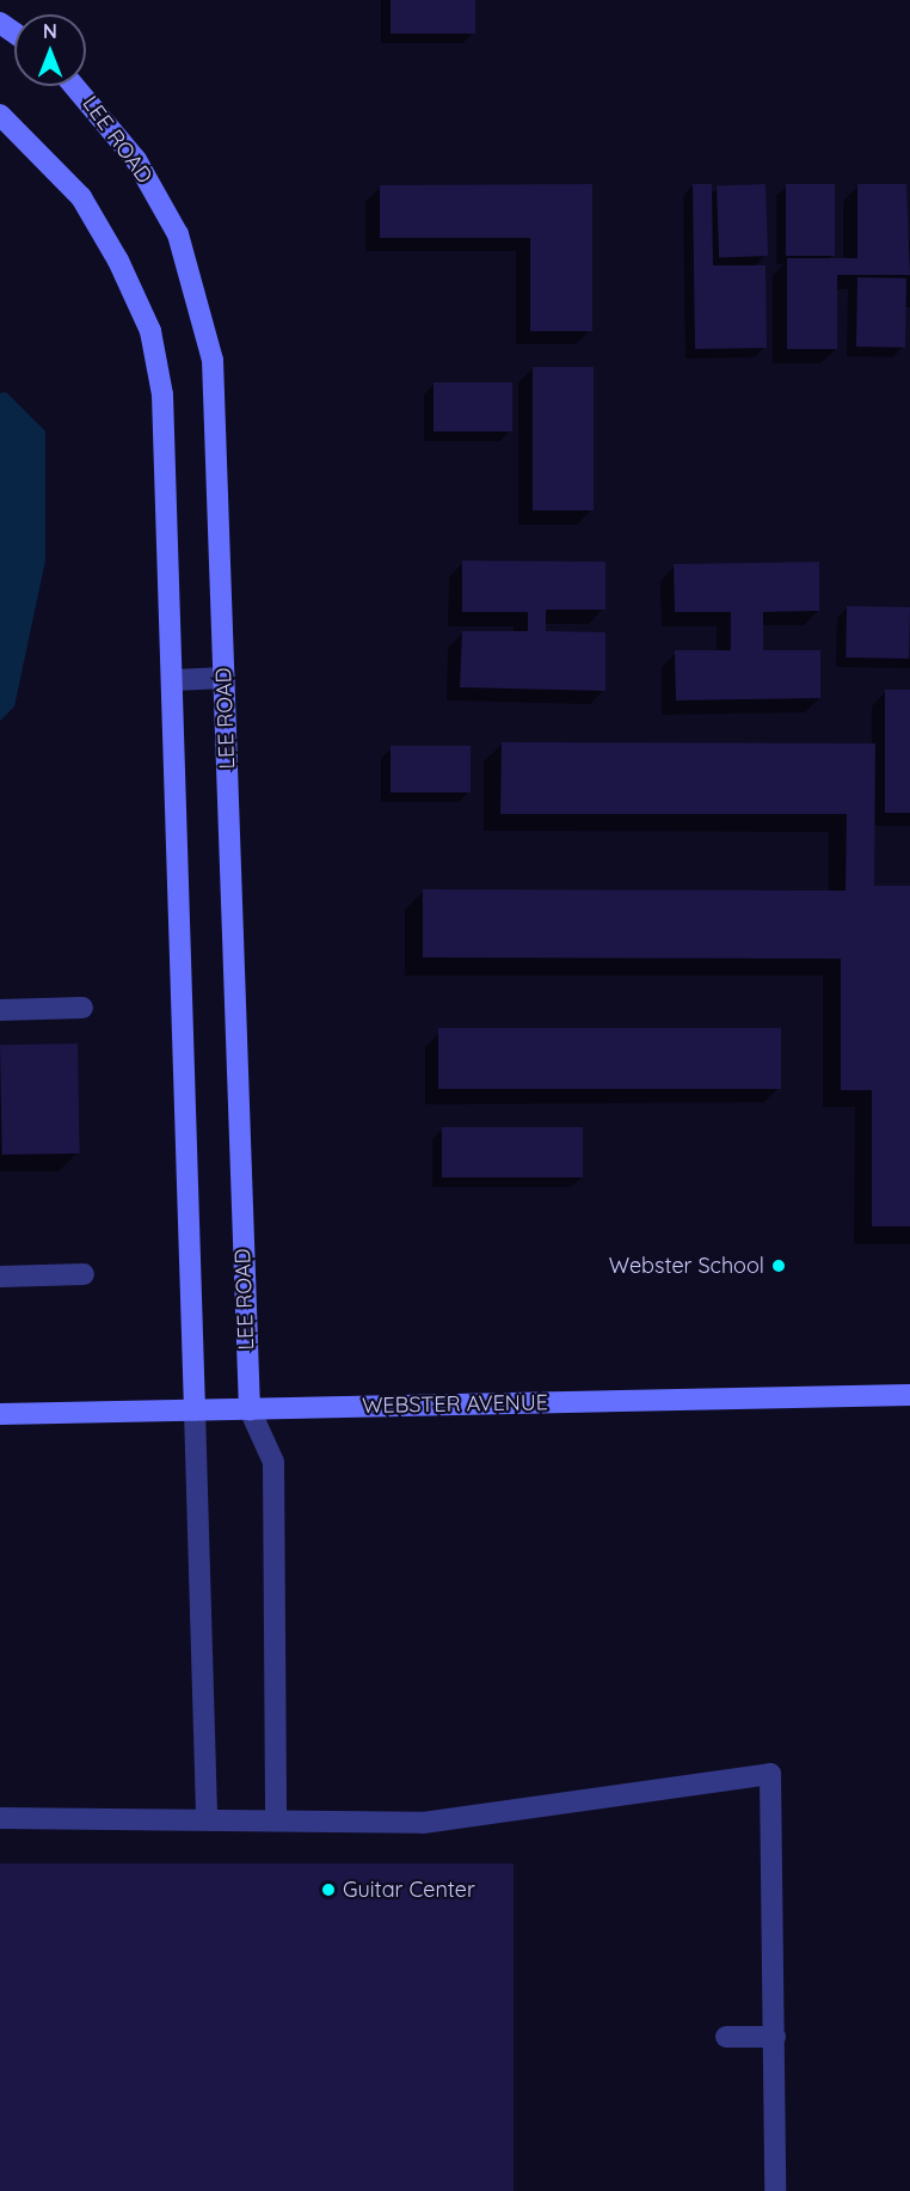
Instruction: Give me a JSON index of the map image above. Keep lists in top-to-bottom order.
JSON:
{
  "streets": {
    "street": ["LEE ROAD", "WEBSTER AVENUE"]
  },
  "crossings": [
    ["LEE ROAD", "WEBSTER AVENUE"]
  ],
  "places": ["Webster School", "Guitar Center"],
  "north": "top"
}
